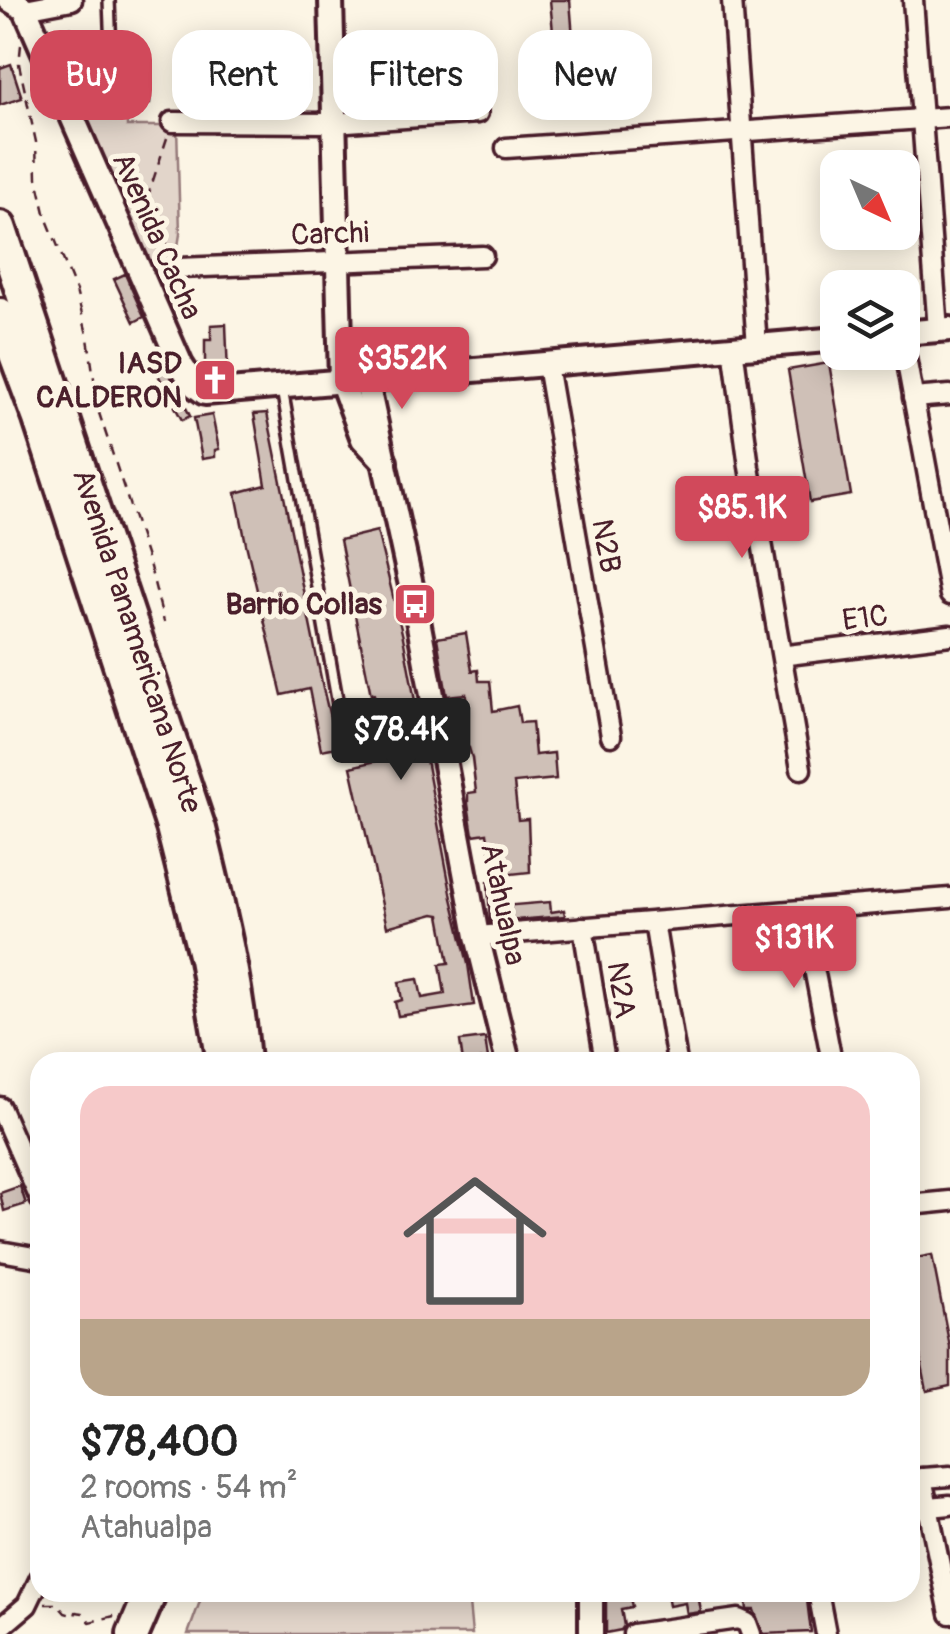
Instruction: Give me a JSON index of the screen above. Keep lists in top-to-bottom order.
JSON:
{
  "streets": {
    "highway": ["Avenida Panamericana Norte"],
    "street": [
      "Carchi",
      "Avenida Cacha",
      "N2B",
      "E1C",
      "Atahualpa",
      "N2A"
    ]
  },
  "crossings": [
    ["Carchi", "Atahualpa"],
    ["Avenida Cacha", "N2B"],
    ["Avenida Cacha", "Atahualpa"]
  ],
  "places": {
    "church": ["IASD CALDERON"],
    "bus stop": ["Barrio Collas"]
  },
  "north": "bottom right",
  "page": {
    "chip": [
      "Buy",
      "Rent",
      "Filters",
      "New"
    ],
    "price": [
      "$352K",
      "$85.1K",
      "$78.4K",
      "$131K"
    ],
    "list": [
      {
        "name": "$78,400",
        "note": "2 rooms · 54 m² · Atahualpa"
      }
    ]
  }
}
